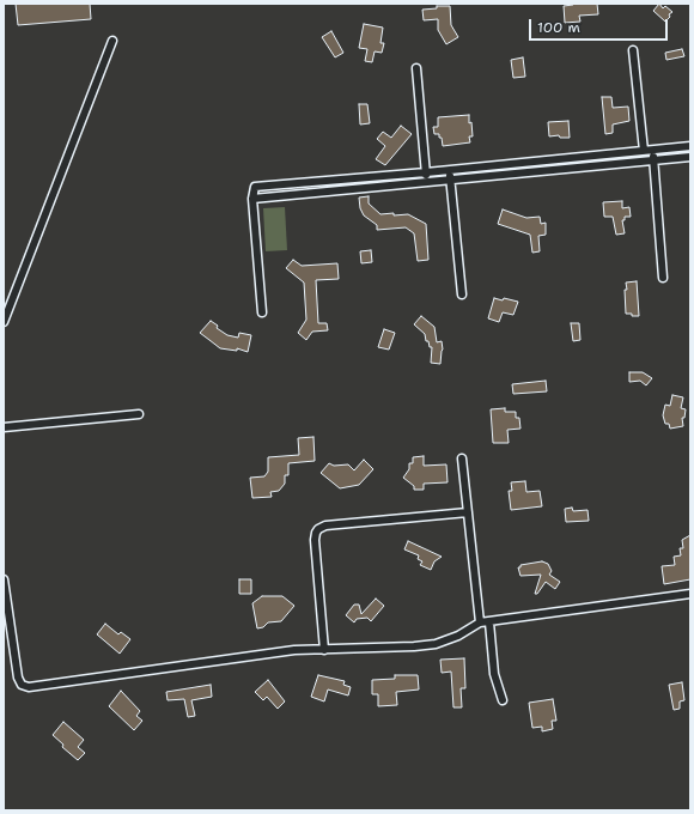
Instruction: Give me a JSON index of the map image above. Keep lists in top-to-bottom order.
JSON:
{
  "scale_bar": "100 m"
}
